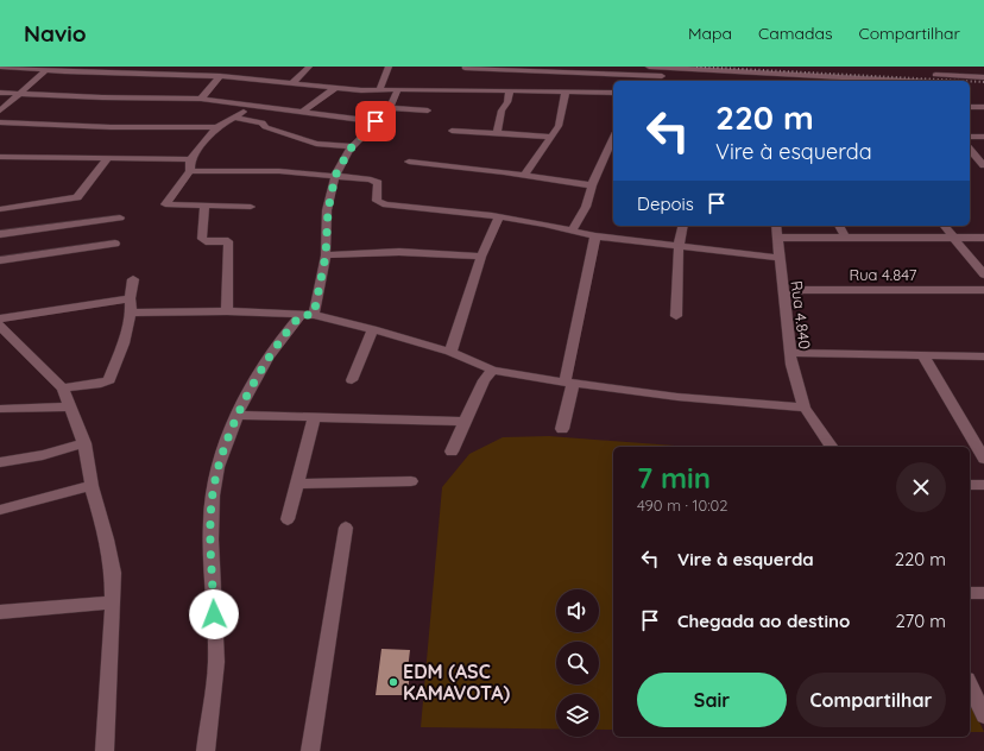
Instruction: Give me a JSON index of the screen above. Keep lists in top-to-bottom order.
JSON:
{
  "streets": {
    "street": ["Rua 4.847", "Rua 4.840"]
  },
  "crossings": [
    ["Rua 4.847", "Rua 4.840"]
  ],
  "places": ["EDM (ASC KAMAVOTA)"],
  "page": {
    "header": "Navio",
    "nav": ["Mapa", "Camadas", "Compartilhar"],
    "turn": ["220 m", "Vire à esquerda"],
    "then": "Depois",
    "heading": ["7 min", "490 m · 10:02"],
    "list": [
      {
        "name": "Vire à esquerda",
        "value": "220 m"
      },
      {
        "name": "Chegada ao destino",
        "value": "270 m"
      }
    ],
    "buttons": ["Sair", "Compartilhar"]
  }
}
